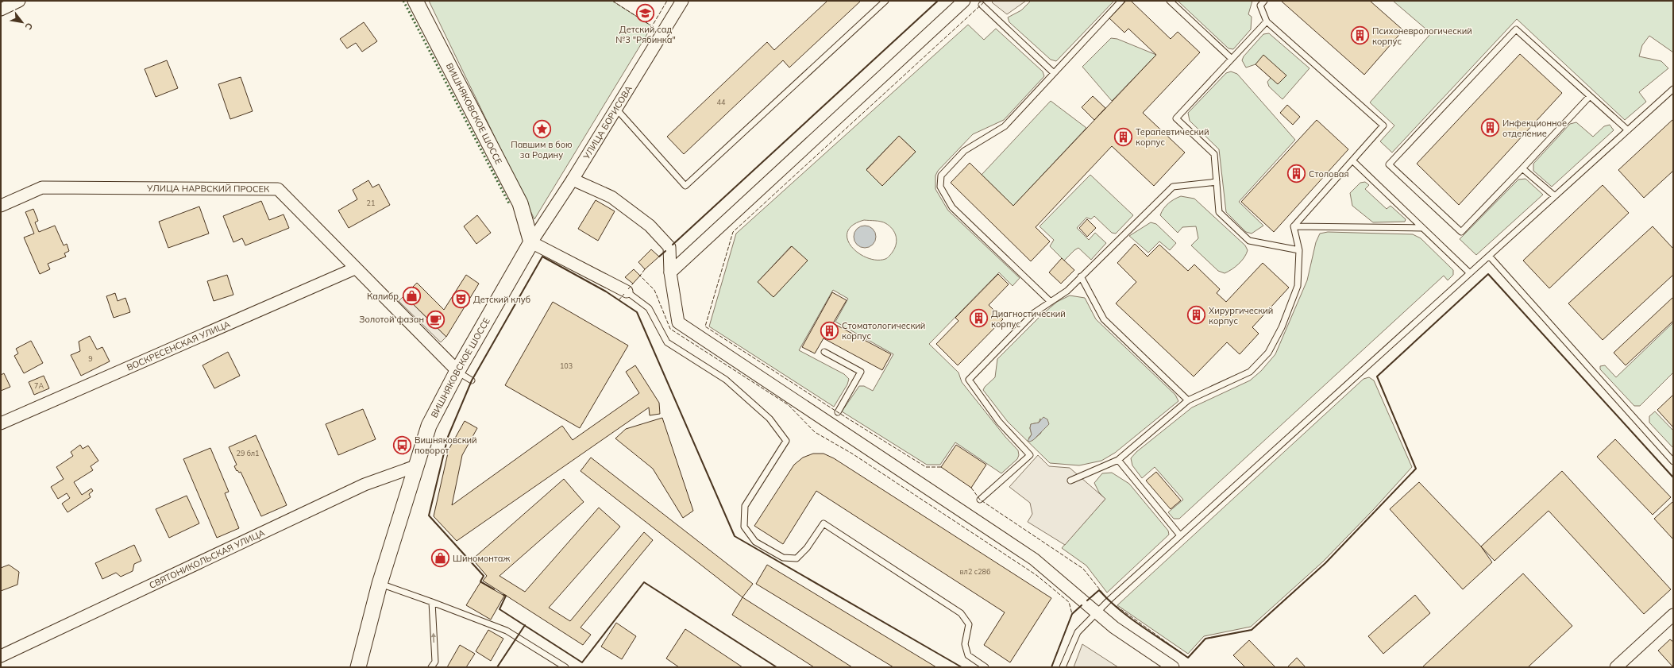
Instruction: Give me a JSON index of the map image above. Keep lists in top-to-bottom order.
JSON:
{
  "streets": {
    "street": [
      "ВИШНЯКОВСКОЕ ШОССЕ",
      "УЛИЦА БОРИСОВА",
      "УЛИЦА НАРВСКИЙ ПРОСЕК",
      "ВОСКРЕСЕНСКАЯ УЛИЦА",
      "СВЯТОНИКОЛЬСКАЯ УЛИЦА"
    ]
  },
  "crossings": [
    ["ВИШНЯКОВСКОЕ ШОССЕ", "УЛИЦА БОРИСОВА"],
    ["ВИШНЯКОВСКОЕ ШОССЕ", "УЛИЦА НАРВСКИЙ ПРОСЕК"],
    ["ВИШНЯКОВСКОЕ ШОССЕ", "СВЯТОНИКОЛЬСКАЯ УЛИЦА"],
    ["УЛИЦА НАРВСКИЙ ПРОСЕК", "ВОСКРЕСЕНСКАЯ УЛИЦА"]
  ],
  "places": {
    "school or university": ["Детский сад №3 \"Рябинка\""],
    "building": [
      "Психоневрологический корпус",
      "Инфекционное отделение",
      "Терапевтический корпус",
      "Столовая",
      "Хирургический корпус",
      "Диагностический корпус",
      "Стоматологический корпус"
    ],
    "place": ["Павшим в бою за Родину"],
    "shop": ["Калибр", "Шиномонтаж"],
    "theatre": ["Детский клуб"],
    "cafe": ["Золотой фазан"],
    "bus stop": ["Вишняковский поворот"]
  },
  "house_numbers": [
    "44",
    "21",
    "9",
    "103",
    "7А",
    "29 бл1",
    "вл2 с286"
  ],
  "north": "bottom right"
}
